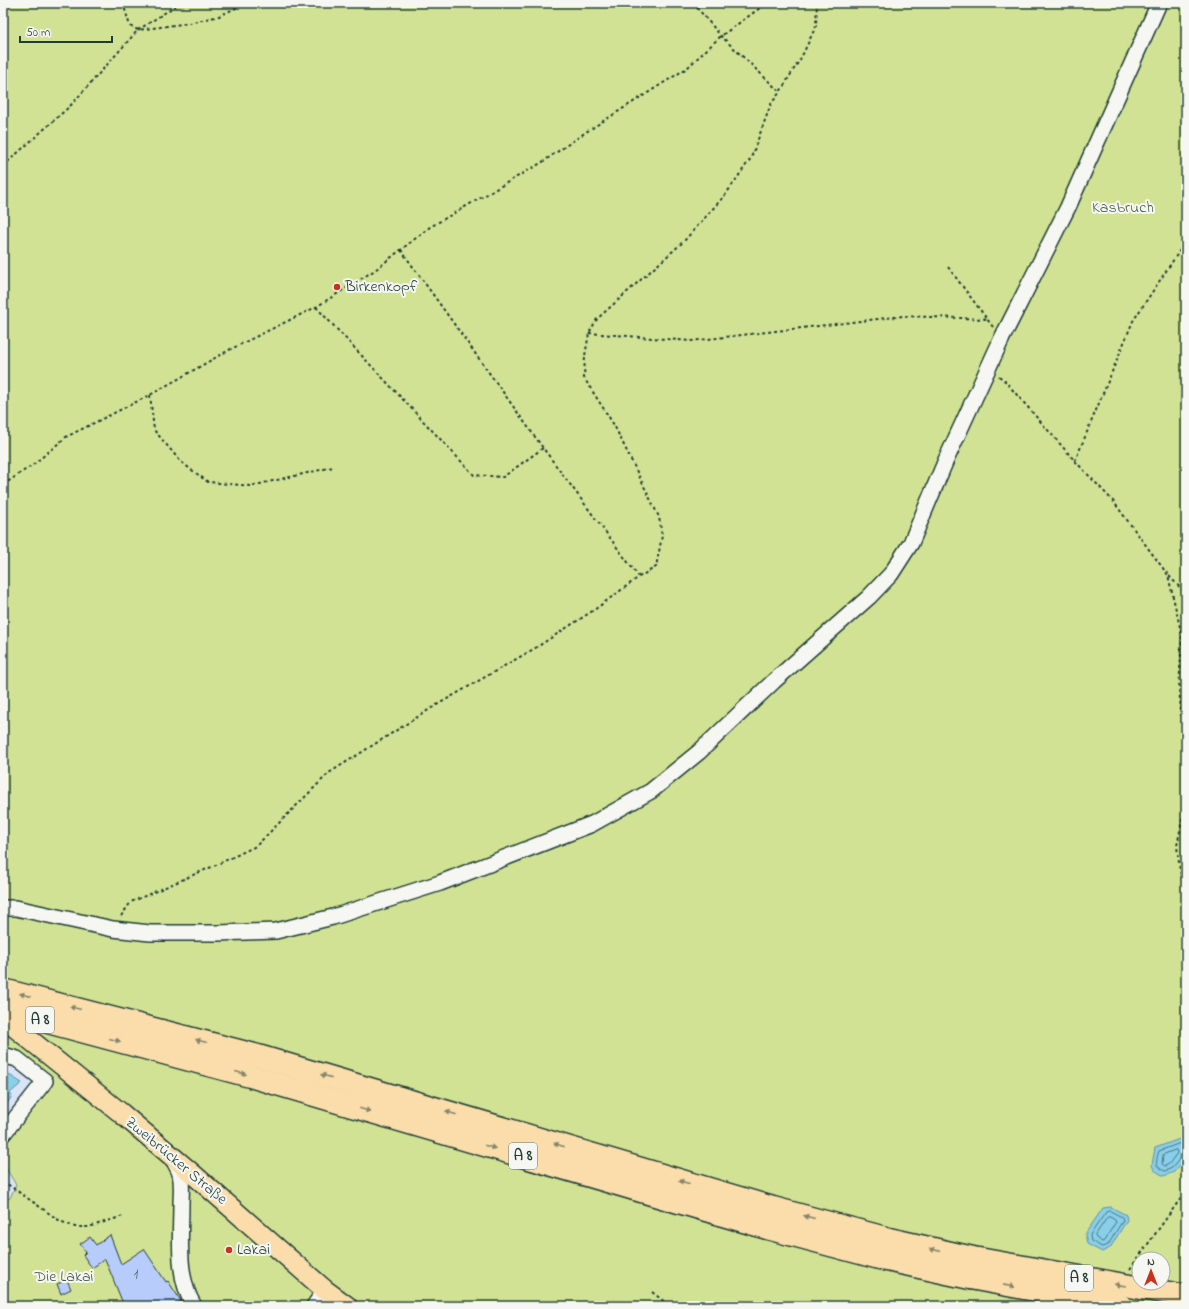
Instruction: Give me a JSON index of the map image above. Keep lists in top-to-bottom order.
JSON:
{
  "streets": {
    "highway": ["A 8"],
    "main road": ["Zweibrücker Straße"]
  },
  "parks": ["Kasbruch", "Die Lakai"],
  "places": ["Birkenkopf", "Lakai"],
  "house_numbers": ["1"],
  "scale_bar": "50 m",
  "north": "top"
}
